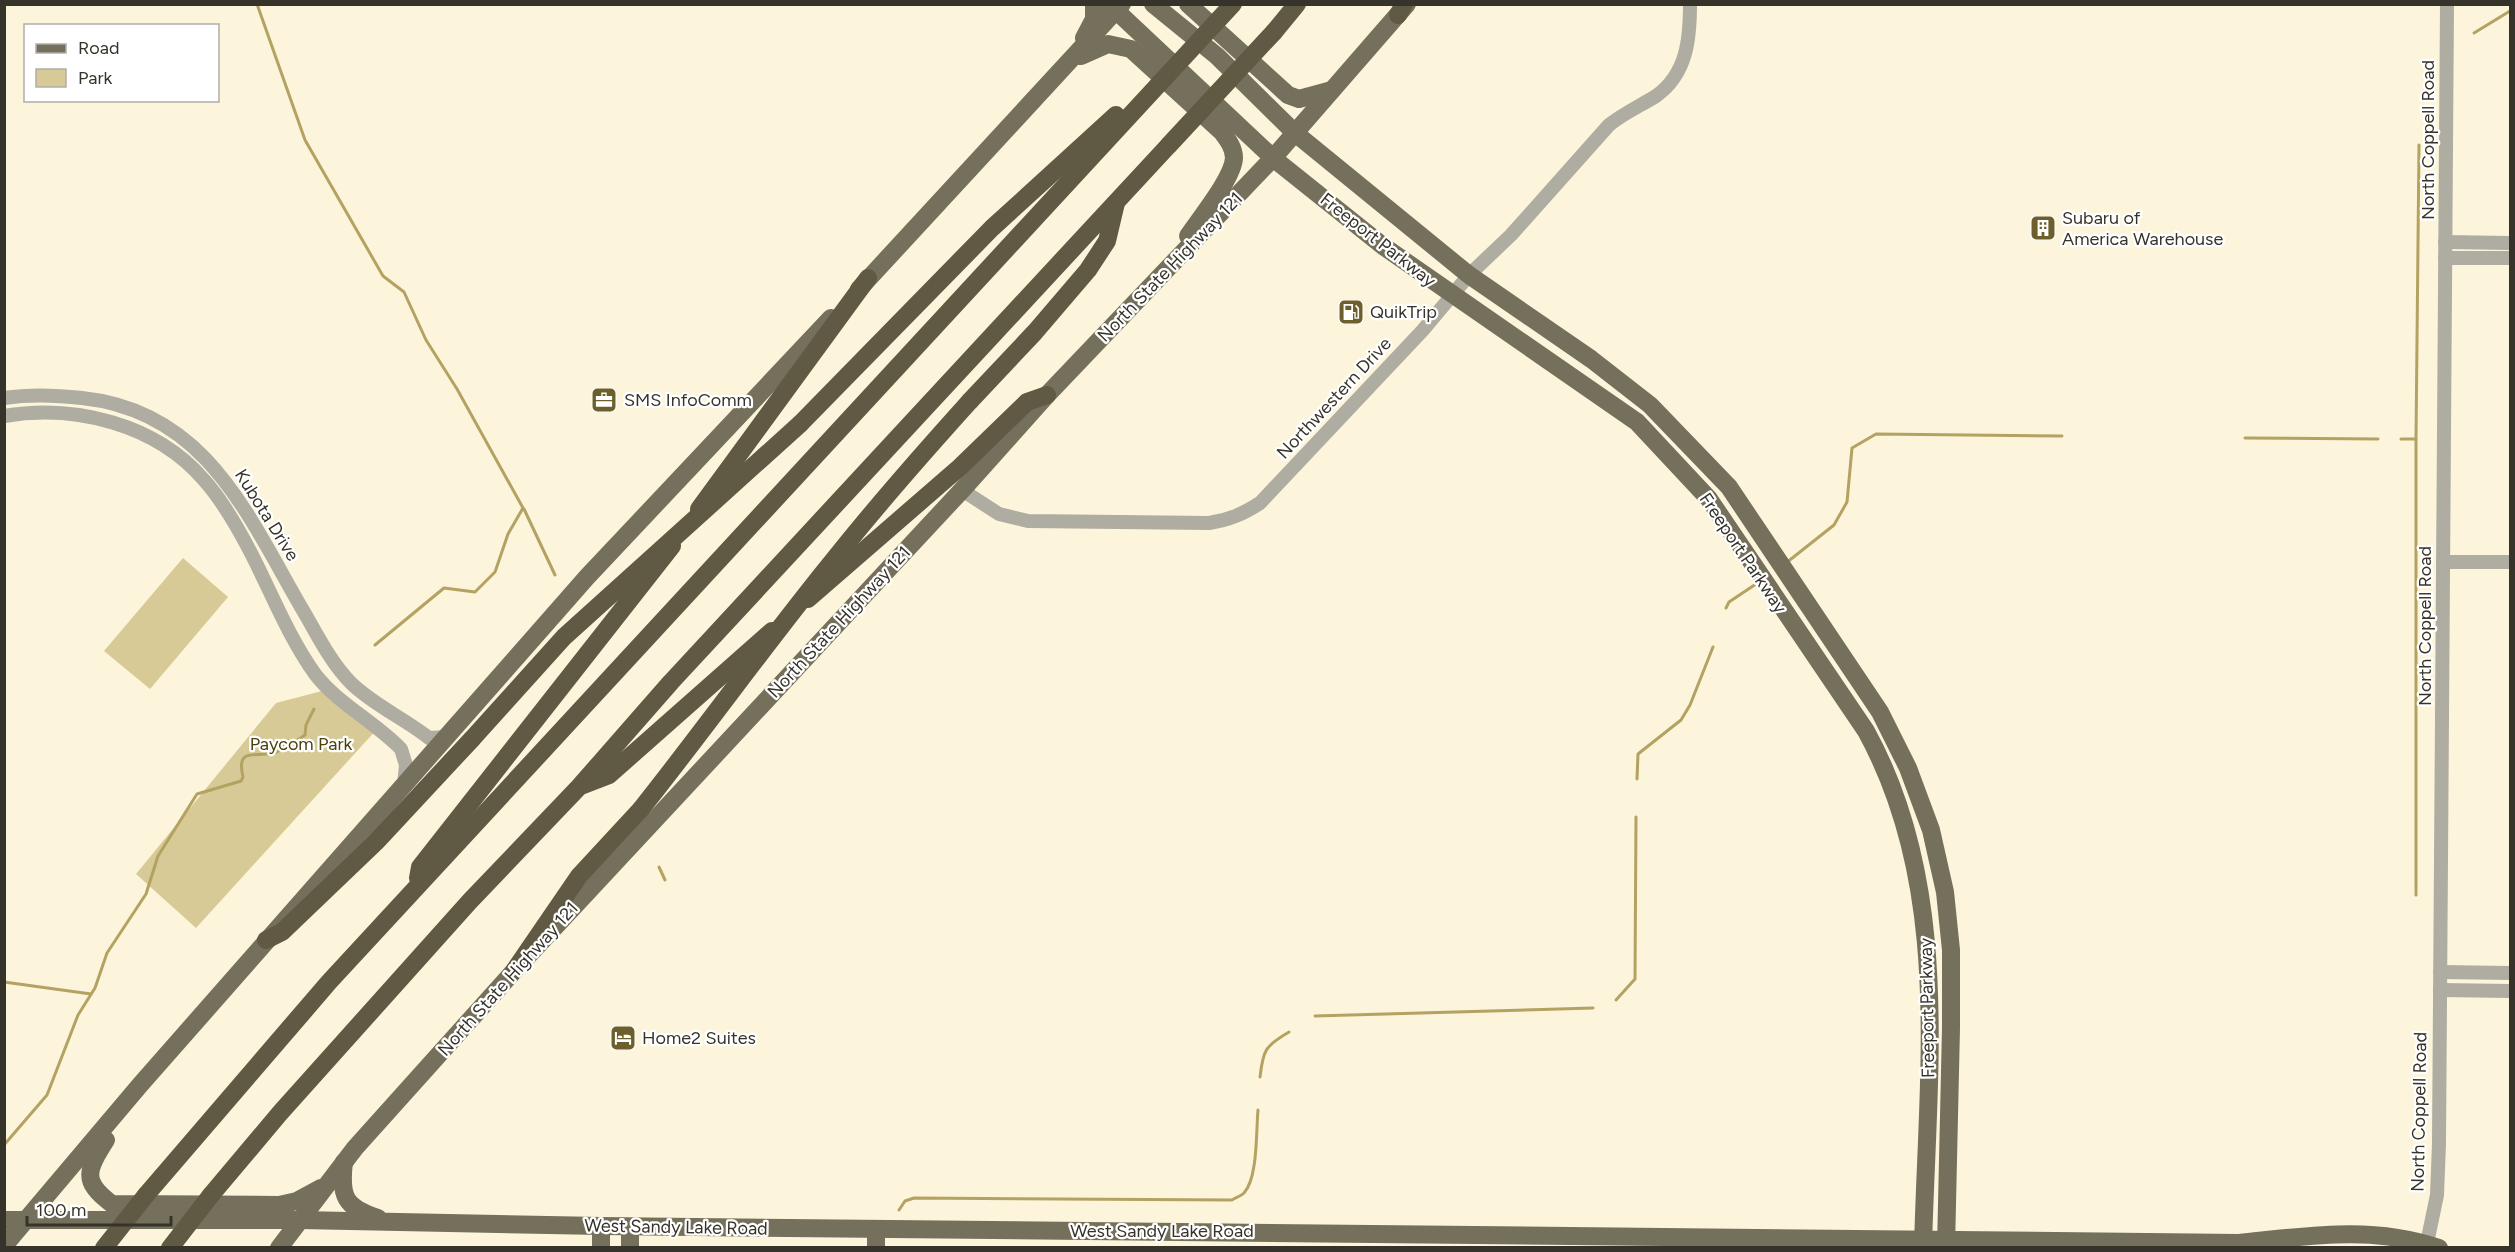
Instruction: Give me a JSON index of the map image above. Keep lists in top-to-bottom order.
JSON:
{
  "streets": {
    "main road": ["Freeport Parkway", "North State Highway 121", "West Sandy Lake Road"],
    "street": ["North Coppell Road", "Northwestern Drive", "Kubota Drive"]
  },
  "crossings": [
    ["North Coppell Road", "West Sandy Lake Road"],
    ["Freeport Parkway", "North State Highway 121"],
    ["Freeport Parkway", "Northwestern Drive"],
    ["Freeport Parkway", "West Sandy Lake Road"],
    ["North State Highway 121", "Northwestern Drive"],
    ["North State Highway 121", "West Sandy Lake Road"]
  ],
  "parks": ["Paycom Park"],
  "places": {
    "building": ["Subaru of America Warehouse"],
    "fuel station": ["QuikTrip"],
    "office": ["SMS InfoComm"],
    "hotel": ["Home2 Suites"]
  },
  "legend": ["Road", "Park"],
  "scale_bar": "100 m"
}
